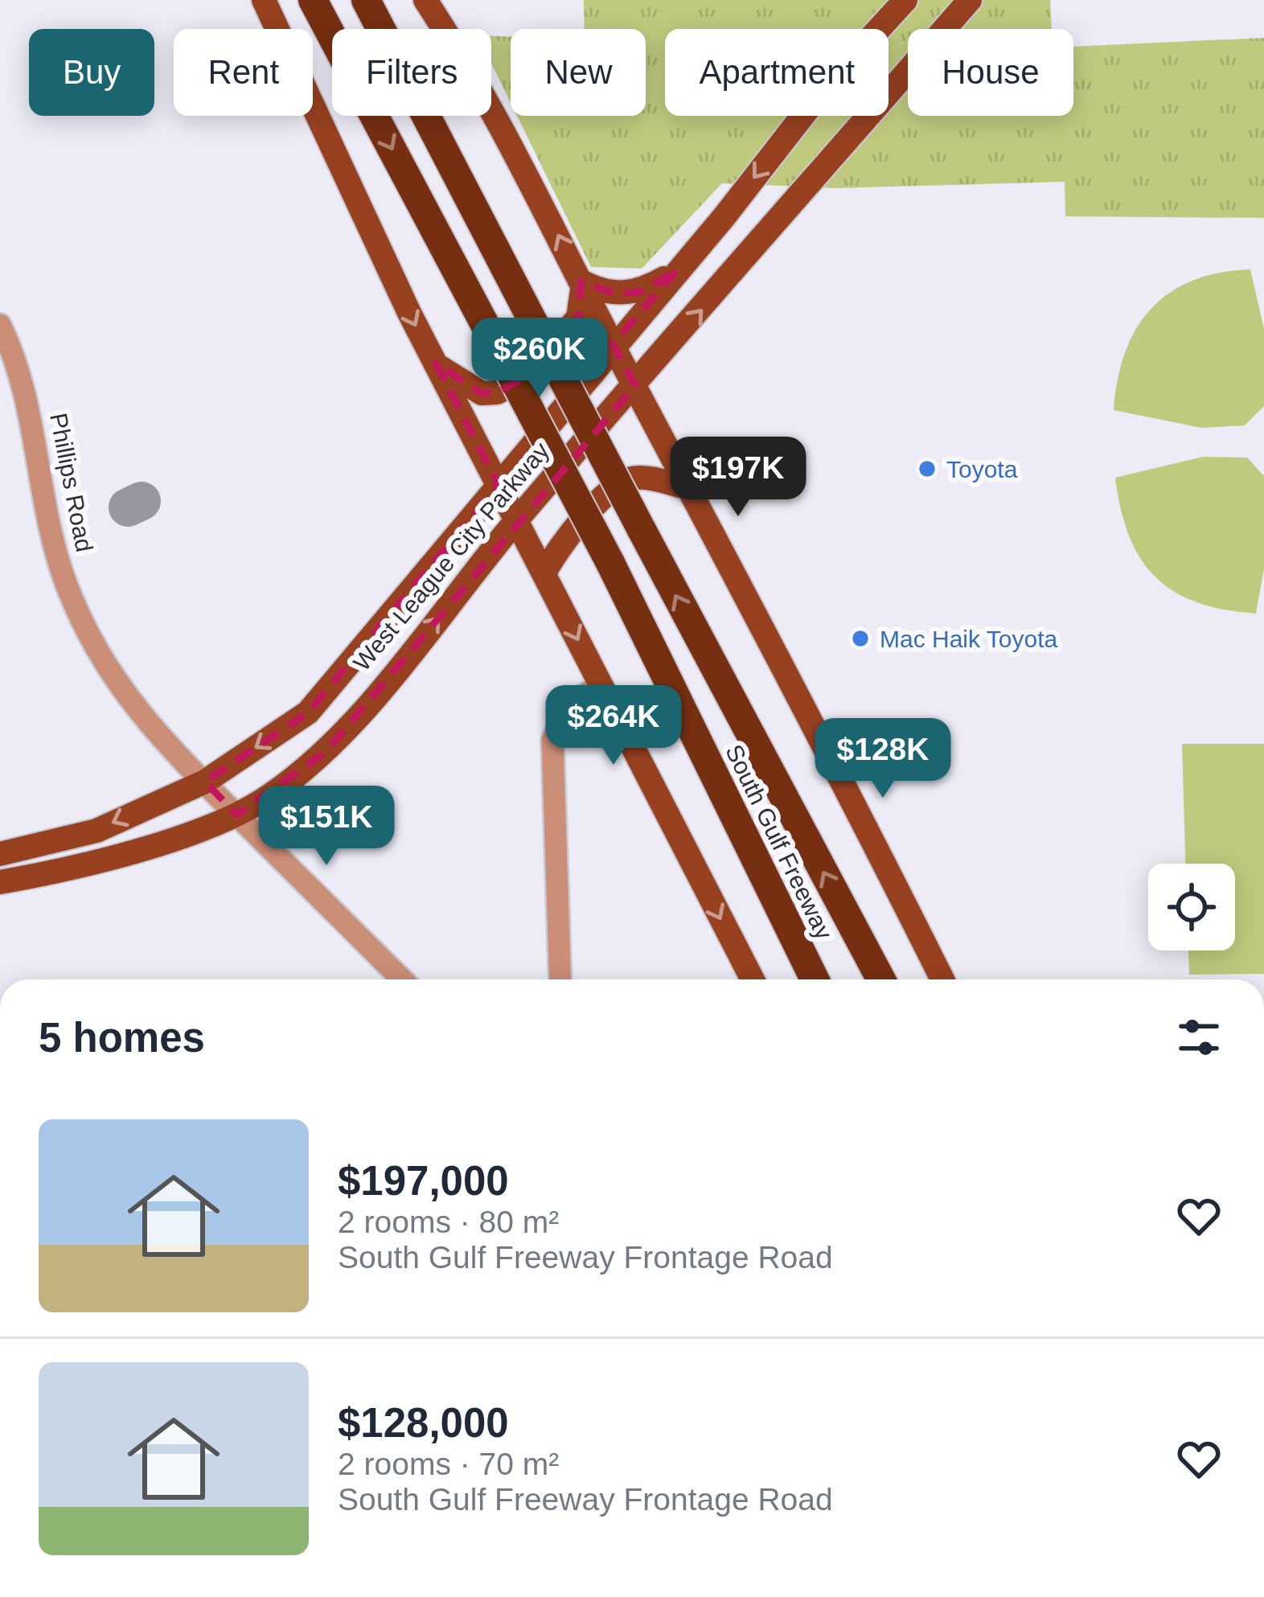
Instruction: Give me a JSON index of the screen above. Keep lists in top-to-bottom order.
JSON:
{
  "streets": {
    "highway": ["South Gulf Freeway"],
    "main road": ["West League City Parkway"],
    "street": ["Phillips Road"]
  },
  "crossings": [
    ["Phillips Road", "West League City Parkway"]
  ],
  "places": ["Toyota", "Mac Haik Toyota"],
  "page": {
    "chip": [
      "Buy",
      "Rent",
      "Filters",
      "New",
      "Apartment",
      "House"
    ],
    "price": [
      "$260K",
      "$197K",
      "$264K",
      "$128K",
      "$151K"
    ],
    "heading": "5 homes",
    "list": [
      {
        "name": "$197,000",
        "note": "2 rooms · 80 m² · South Gulf Freeway Frontage Road"
      },
      {
        "name": "$128,000",
        "note": "2 rooms · 70 m² · South Gulf Freeway Frontage Road"
      }
    ]
  }
}
